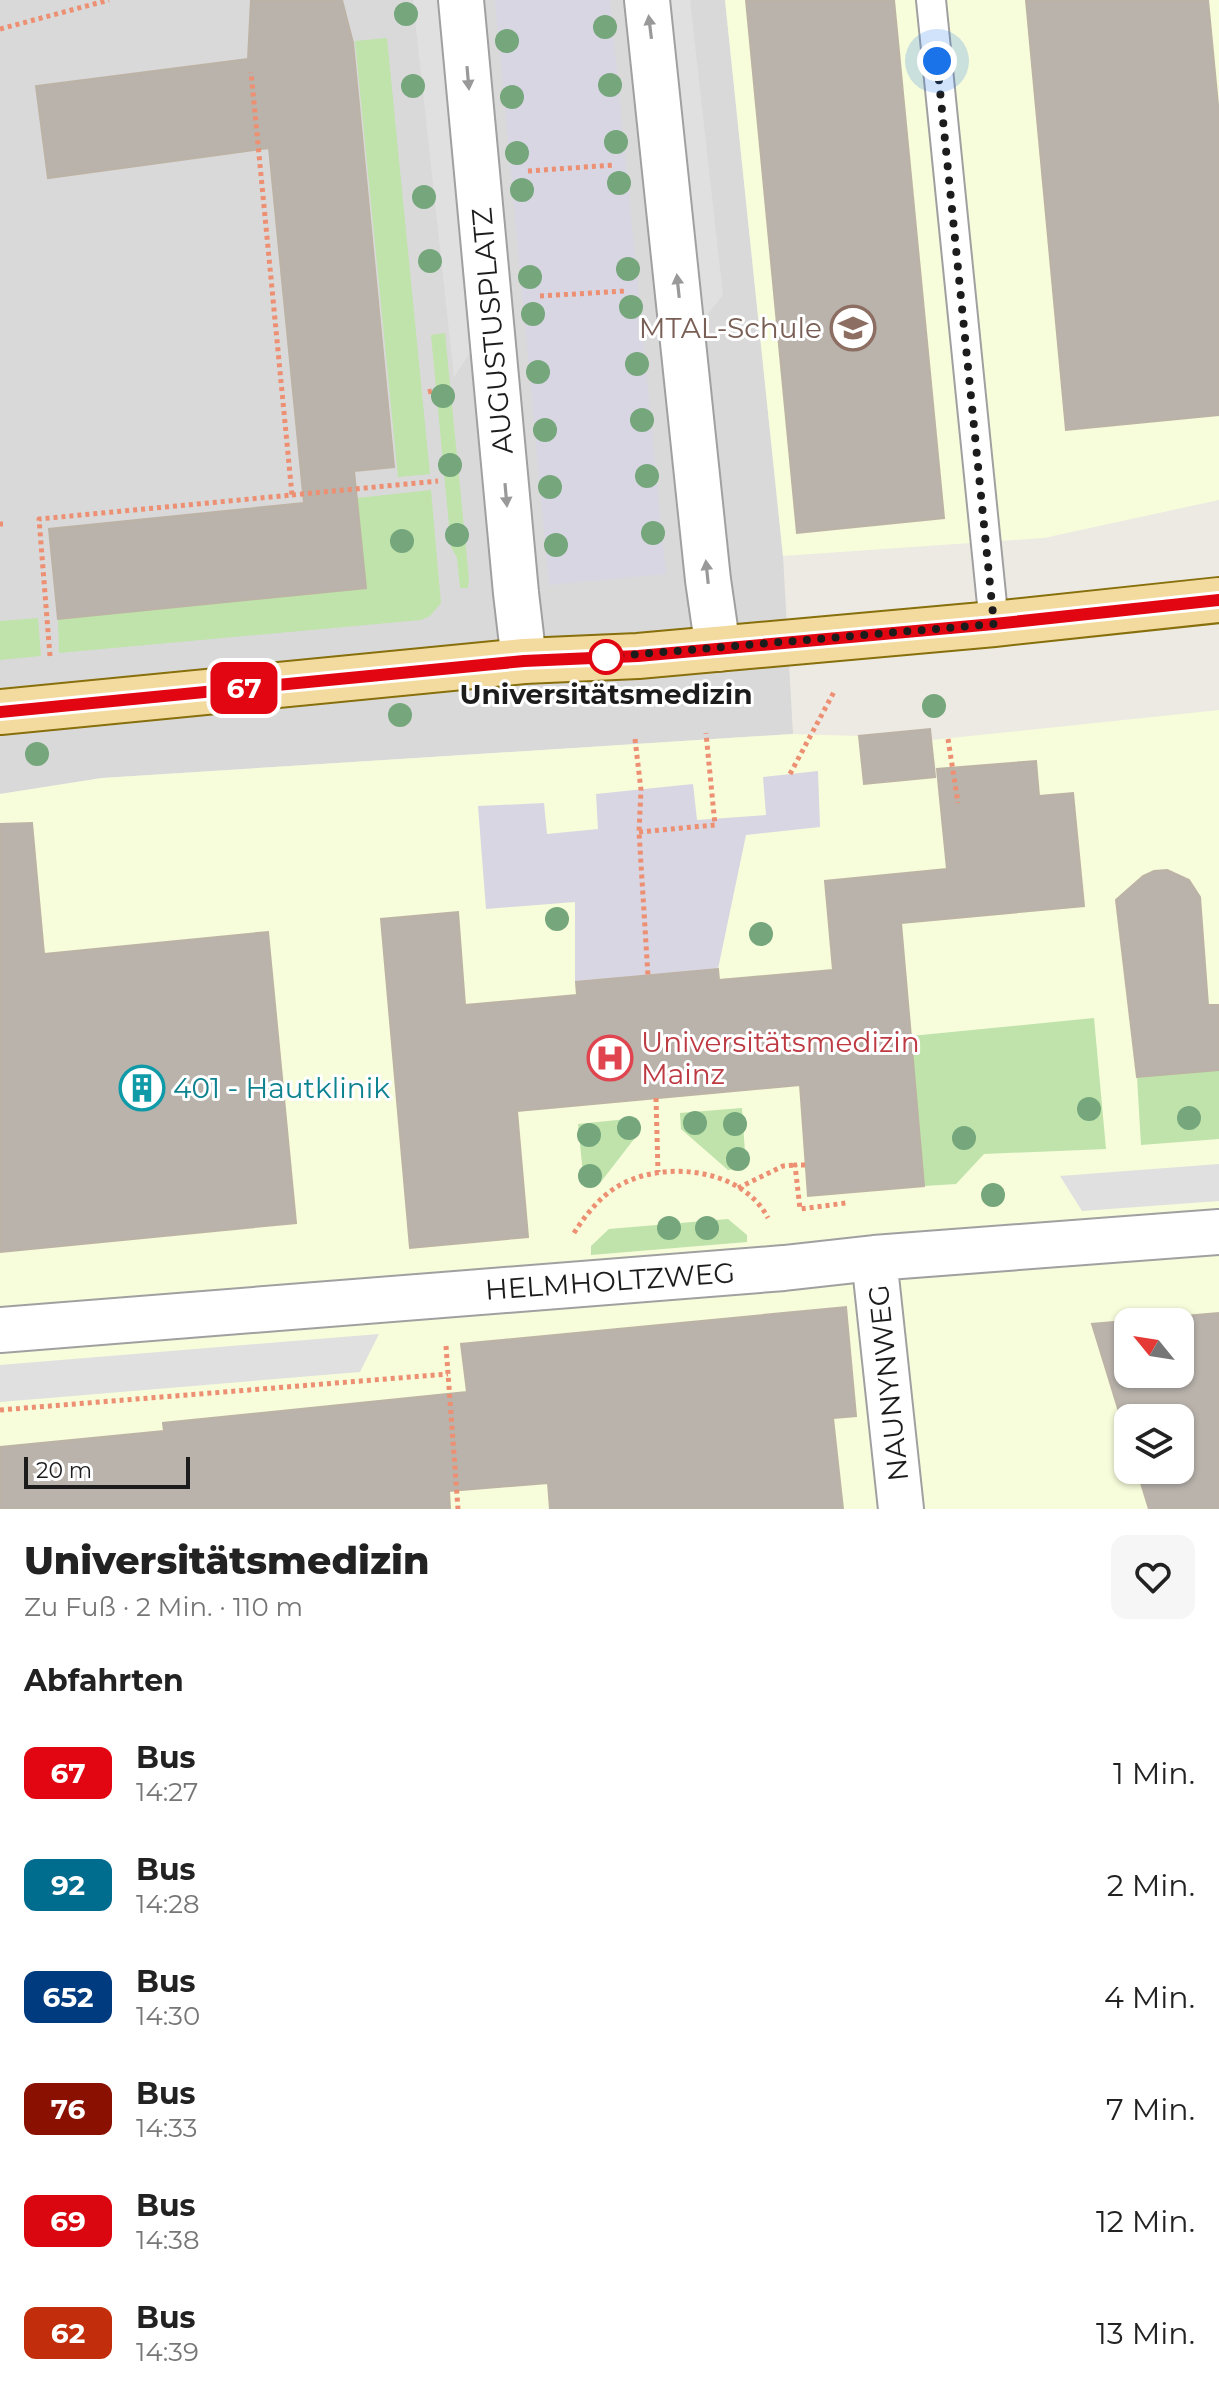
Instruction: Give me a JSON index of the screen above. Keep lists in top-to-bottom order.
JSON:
{
  "streets": {
    "street": ["AUGUSTUSPLATZ", "HELMHOLTZWEG", "NAUNYNWEG"]
  },
  "crossings": [
    ["HELMHOLTZWEG", "NAUNYNWEG"]
  ],
  "places": {
    "school or university": ["MTAL-Schule"],
    "other": ["Universitätsmedizin"],
    "hospital": ["Universitätsmedizin Mainz"],
    "building": ["401 - Hautklinik"]
  },
  "lines": ["bus line 67"],
  "scale_bar": "20 m",
  "north": "top left",
  "page": {
    "on_map": "67",
    "scale": "20 m",
    "heading": [
      ["Universitätsmedizin", "Zu Fuß · 2 Min. · 110 m"],
      "Abfahrten"
    ],
    "list": [
      {
        "mark": "67",
        "name": "Bus",
        "note": "14:27",
        "value": "1 Min."
      },
      {
        "mark": "92",
        "name": "Bus",
        "note": "14:28",
        "value": "2 Min."
      },
      {
        "mark": "652",
        "name": "Bus",
        "note": "14:30",
        "value": "4 Min."
      },
      {
        "mark": "76",
        "name": "Bus",
        "note": "14:33",
        "value": "7 Min."
      },
      {
        "mark": "69",
        "name": "Bus",
        "note": "14:38",
        "value": "12 Min."
      },
      {
        "mark": "62",
        "name": "Bus",
        "note": "14:39",
        "value": "13 Min."
      }
    ]
  }
}
